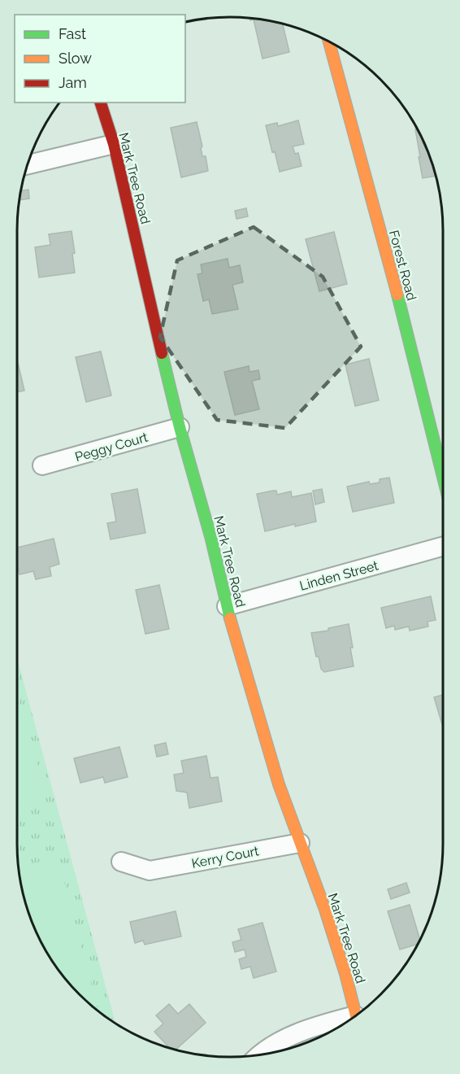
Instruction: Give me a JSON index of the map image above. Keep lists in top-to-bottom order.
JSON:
{
  "streets": {
    "street": [
      "Mark Tree Road",
      "Forest Road",
      "Peggy Court",
      "Linden Street",
      "Kerry Court"
    ]
  },
  "crossings": [
    ["Mark Tree Road", "Peggy Court"],
    ["Mark Tree Road", "Linden Street"],
    ["Mark Tree Road", "Kerry Court"]
  ],
  "legend": ["Fast", "Slow", "Jam"]
}
